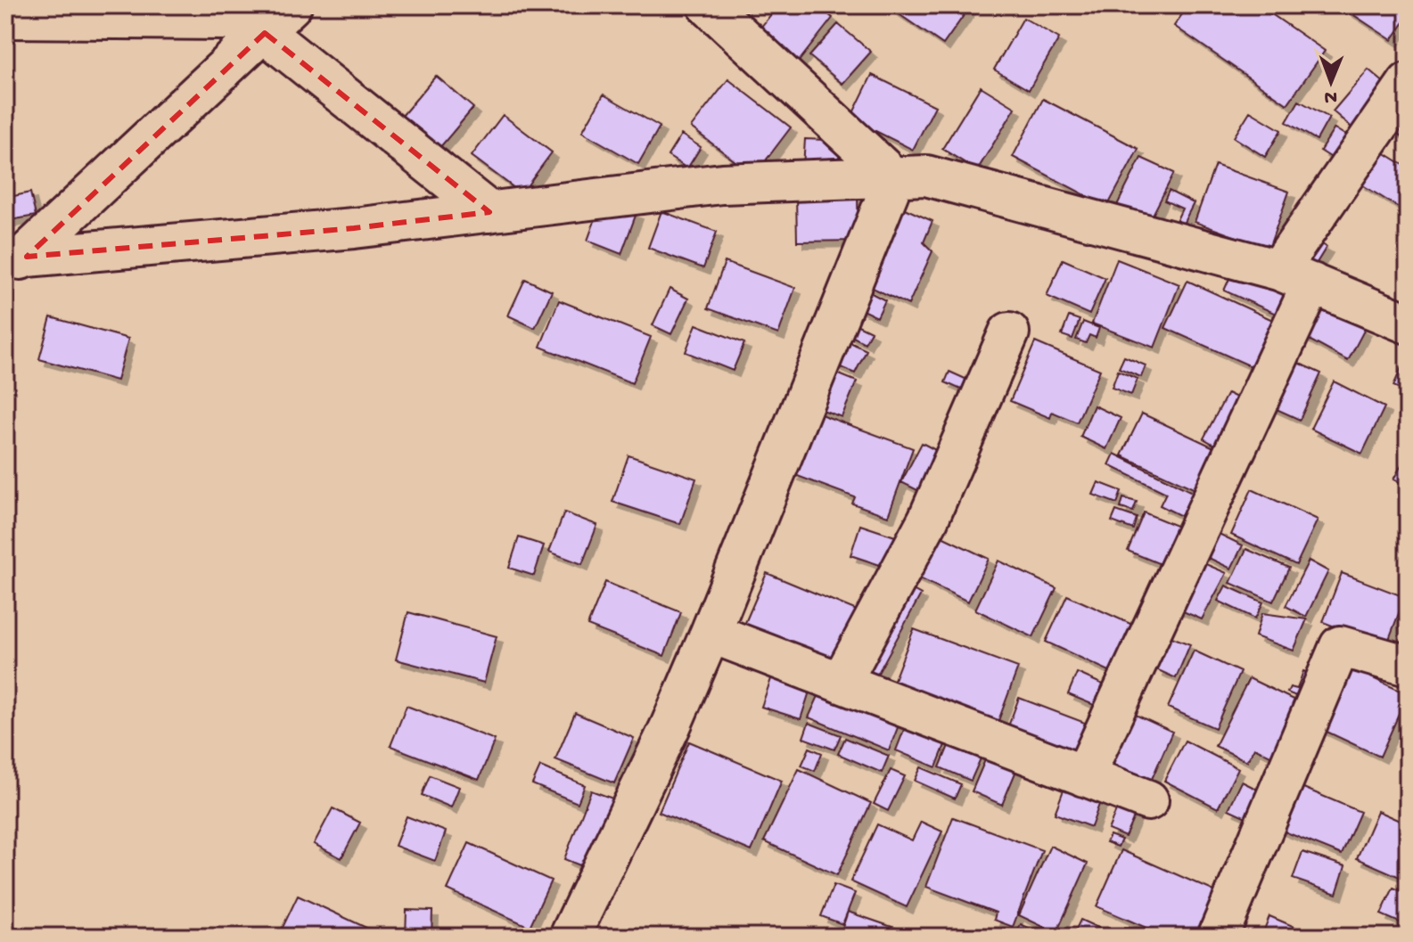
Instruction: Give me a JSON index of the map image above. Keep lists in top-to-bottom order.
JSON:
{
  "north": "bottom"
}
